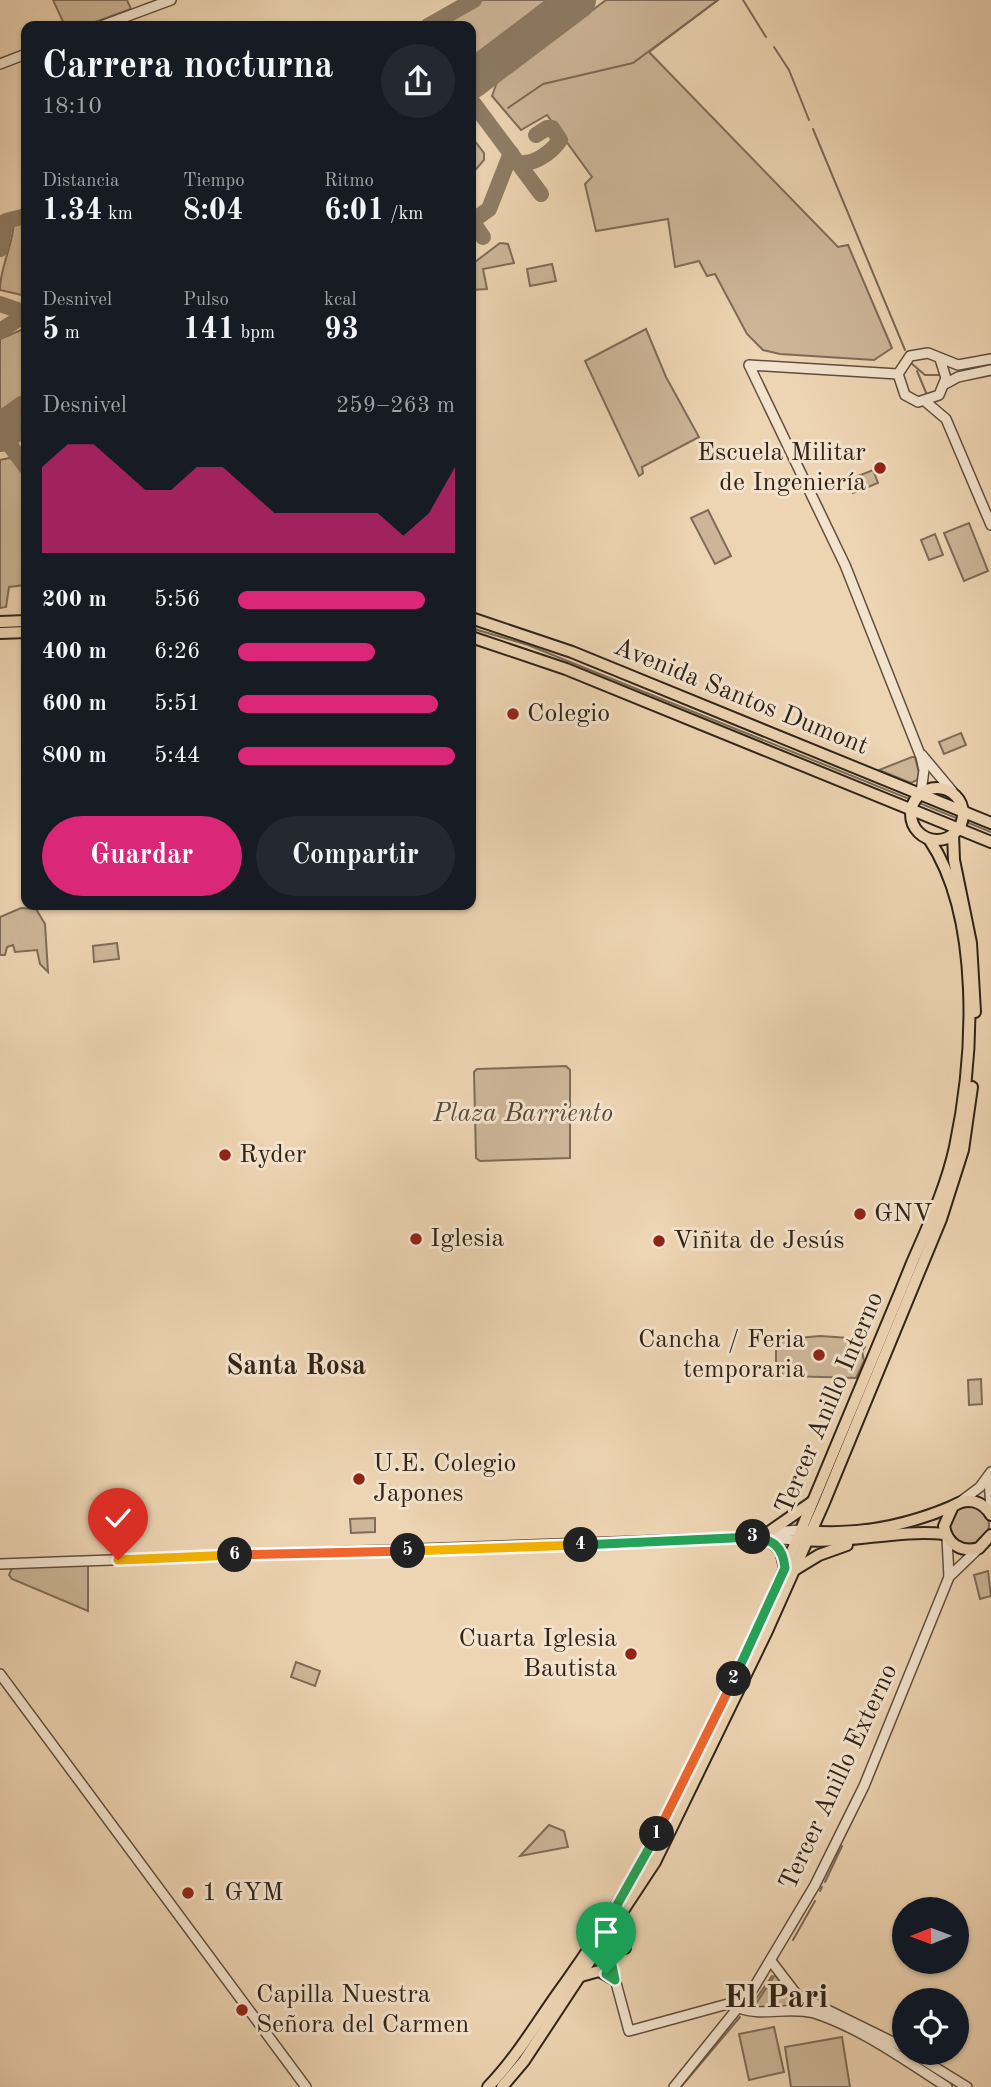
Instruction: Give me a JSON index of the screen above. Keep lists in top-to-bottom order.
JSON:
{
  "streets": {
    "main road": ["Avenida Santos Dumont", "Tercer Anillo Interno"],
    "street": ["Tercer Anillo Externo"]
  },
  "crossings": [
    ["Avenida Santos Dumont", "Tercer Anillo Interno"]
  ],
  "districts": ["Santa Rosa", "El Pari"],
  "parks": ["Plaza Barriento"],
  "places": [
    "Escuela Militar de Ingeniería",
    "Colegio",
    "Ryder",
    "GNV",
    "Iglesia",
    "Viñita de Jesús",
    "Cancha / Feria temporaria",
    "U.E. Colegio Japones",
    "Cuarta Iglesia Bautista",
    "1 GYM",
    "Capilla Nuestra Señora del Carmen"
  ],
  "north": "left",
  "page": {
    "heading": ["Carrera nocturna", "18:10"],
    "stats": [
      ["Distancia", "1.34 km"],
      ["Tiempo", "8:04"],
      ["Ritmo", "6:01 /km"],
      ["Desnivel", "5 m"],
      ["Pulso", "141 bpm"],
      ["kcal", "93"]
    ],
    "chart": ["Desnivel", "259–263 m"],
    "list": [
      {
        "name": "200 m",
        "note": "5:56"
      },
      {
        "name": "400 m",
        "note": "6:26"
      },
      {
        "name": "600 m",
        "note": "5:51"
      },
      {
        "name": "800 m",
        "note": "5:44"
      }
    ],
    "buttons": ["Guardar", "Compartir"],
    "pins": [
      "3",
      "4",
      "5",
      "6",
      "2",
      "1"
    ]
  }
}
